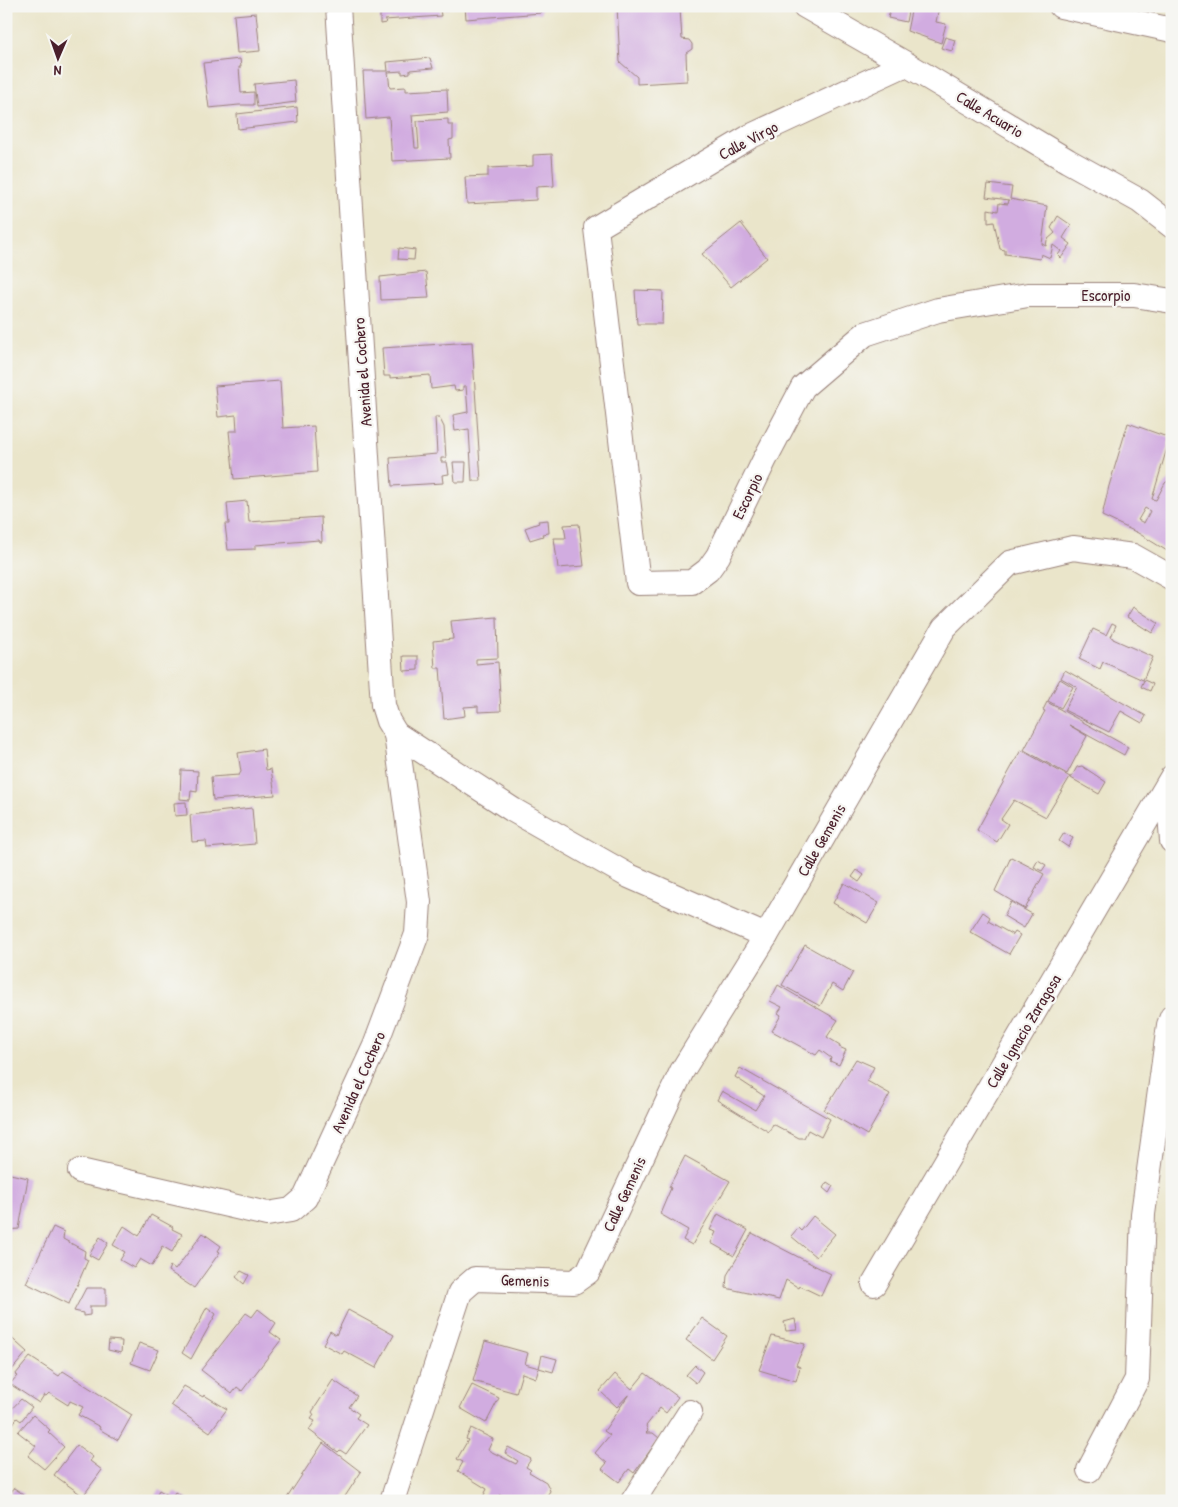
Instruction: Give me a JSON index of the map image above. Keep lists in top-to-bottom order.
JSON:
{
  "streets": {
    "street": [
      "Calle Acuario",
      "Calle Virgo",
      "Escorpio",
      "Avenida el Cochero",
      "Calle Gemenis",
      "Calle Ignacio Zaragosa",
      "Gemenis"
    ]
  },
  "crossings": [
    ["Calle Acuario", "Calle Virgo"],
    ["Calle Virgo", "Escorpio"],
    ["Calle Gemenis", "Gemenis"]
  ],
  "north": "bottom"
}
